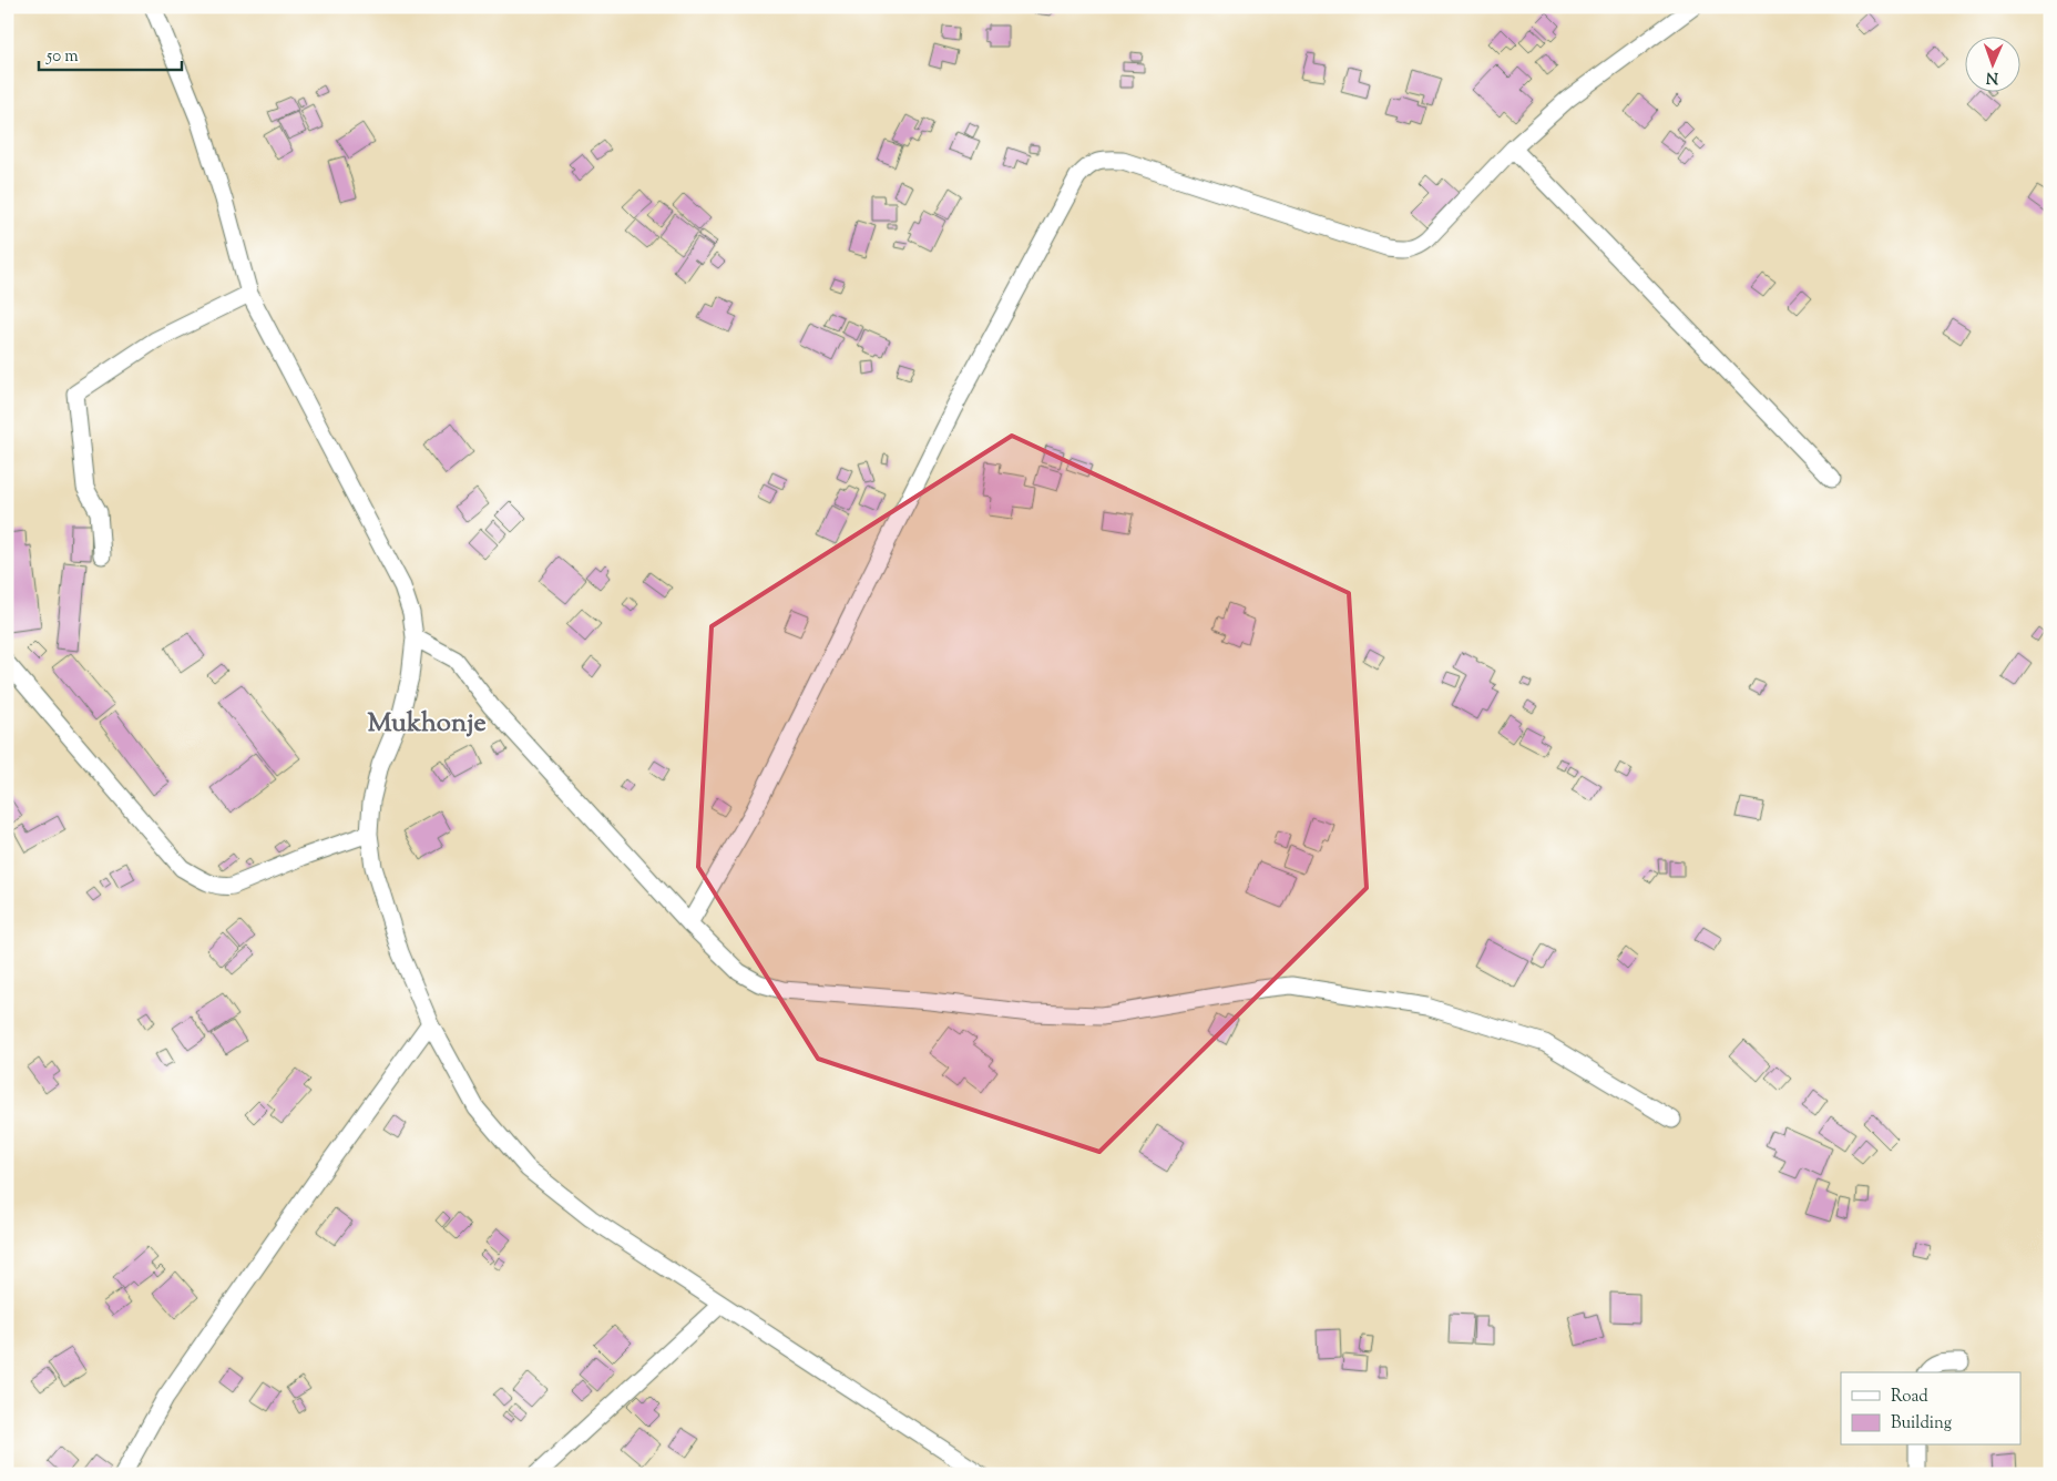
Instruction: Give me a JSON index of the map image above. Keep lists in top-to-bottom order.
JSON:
{
  "districts": ["Mukhonje"],
  "legend": ["Road", "Building"],
  "scale_bar": "50 m",
  "north": "bottom"
}
